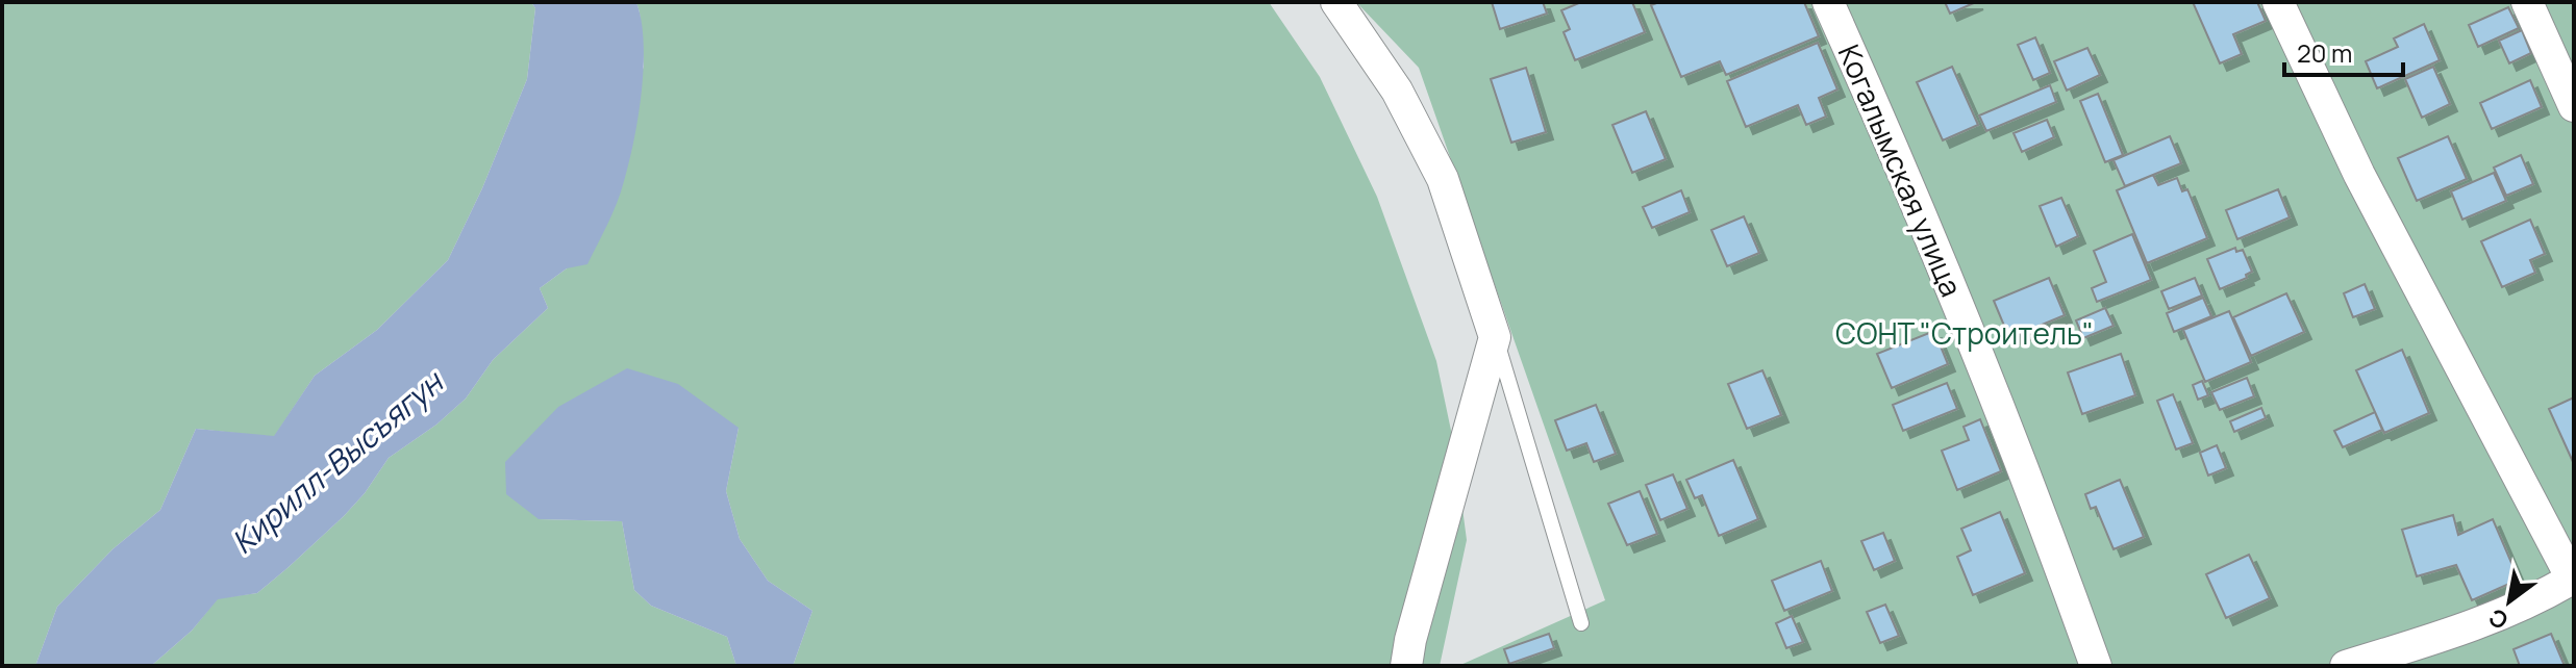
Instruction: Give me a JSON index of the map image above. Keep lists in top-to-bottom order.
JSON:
{
  "streets": {
    "street": ["Когалымская улица"]
  },
  "water": ["Кирилл-Высъягун"],
  "parks": ["СОНТ \"Строитель\""],
  "scale_bar": "20 m",
  "north": "bottom left"
}
